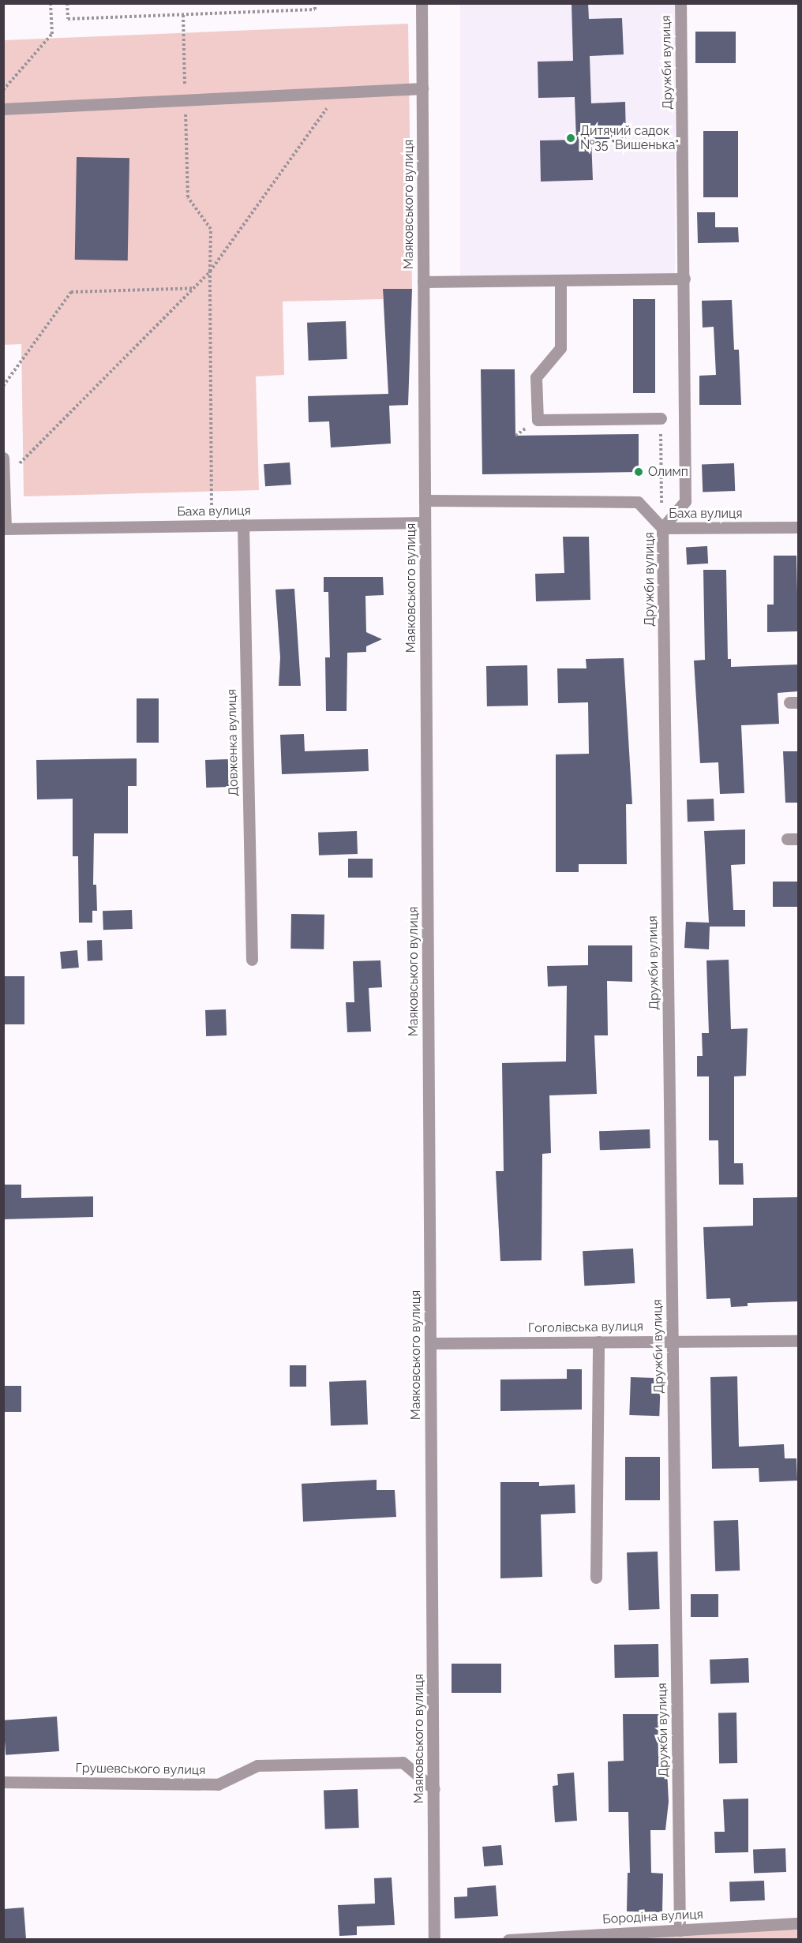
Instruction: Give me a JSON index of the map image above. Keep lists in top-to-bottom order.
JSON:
{
  "streets": {
    "street": [
      "Дружби вулиця",
      "Маяковського вулиця",
      "Баха вулиця",
      "Довженка вулиця",
      "Гоголівська вулиця",
      "Грушевського вулиця",
      "Бородіна вулиця"
    ]
  },
  "crossings": [
    ["Дружби вулиця", "Баха вулиця"],
    ["Дружби вулиця", "Гоголівська вулиця"],
    ["Дружби вулиця", "Бородіна вулиця"],
    ["Маяковського вулиця", "Баха вулиця"],
    ["Маяковського вулиця", "Гоголівська вулиця"],
    ["Маяковського вулиця", "Грушевського вулиця"],
    ["Баха вулиця", "Довженка вулиця"]
  ],
  "places": ["Дитячий садок №35 \"Вишенька\"", "Олимп"]
}
